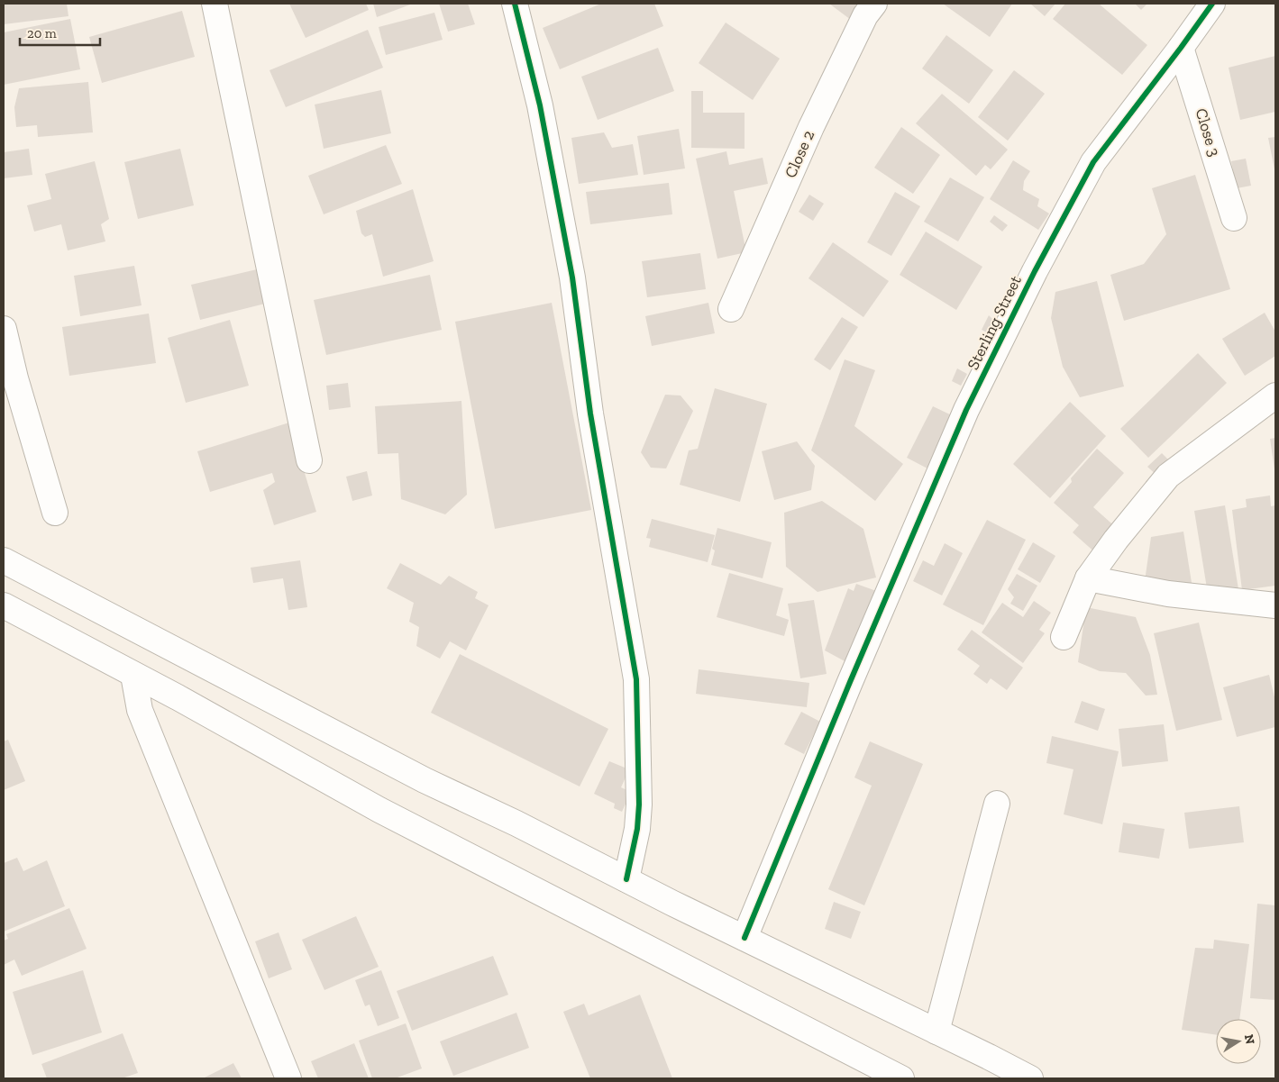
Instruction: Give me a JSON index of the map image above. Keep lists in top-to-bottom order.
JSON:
{
  "streets": {
    "street": ["Close 3", "Close 2", "Sterling Street"]
  },
  "crossings": [
    ["Close 3", "Sterling Street"]
  ],
  "scale_bar": "20 m",
  "north": "right"
}
